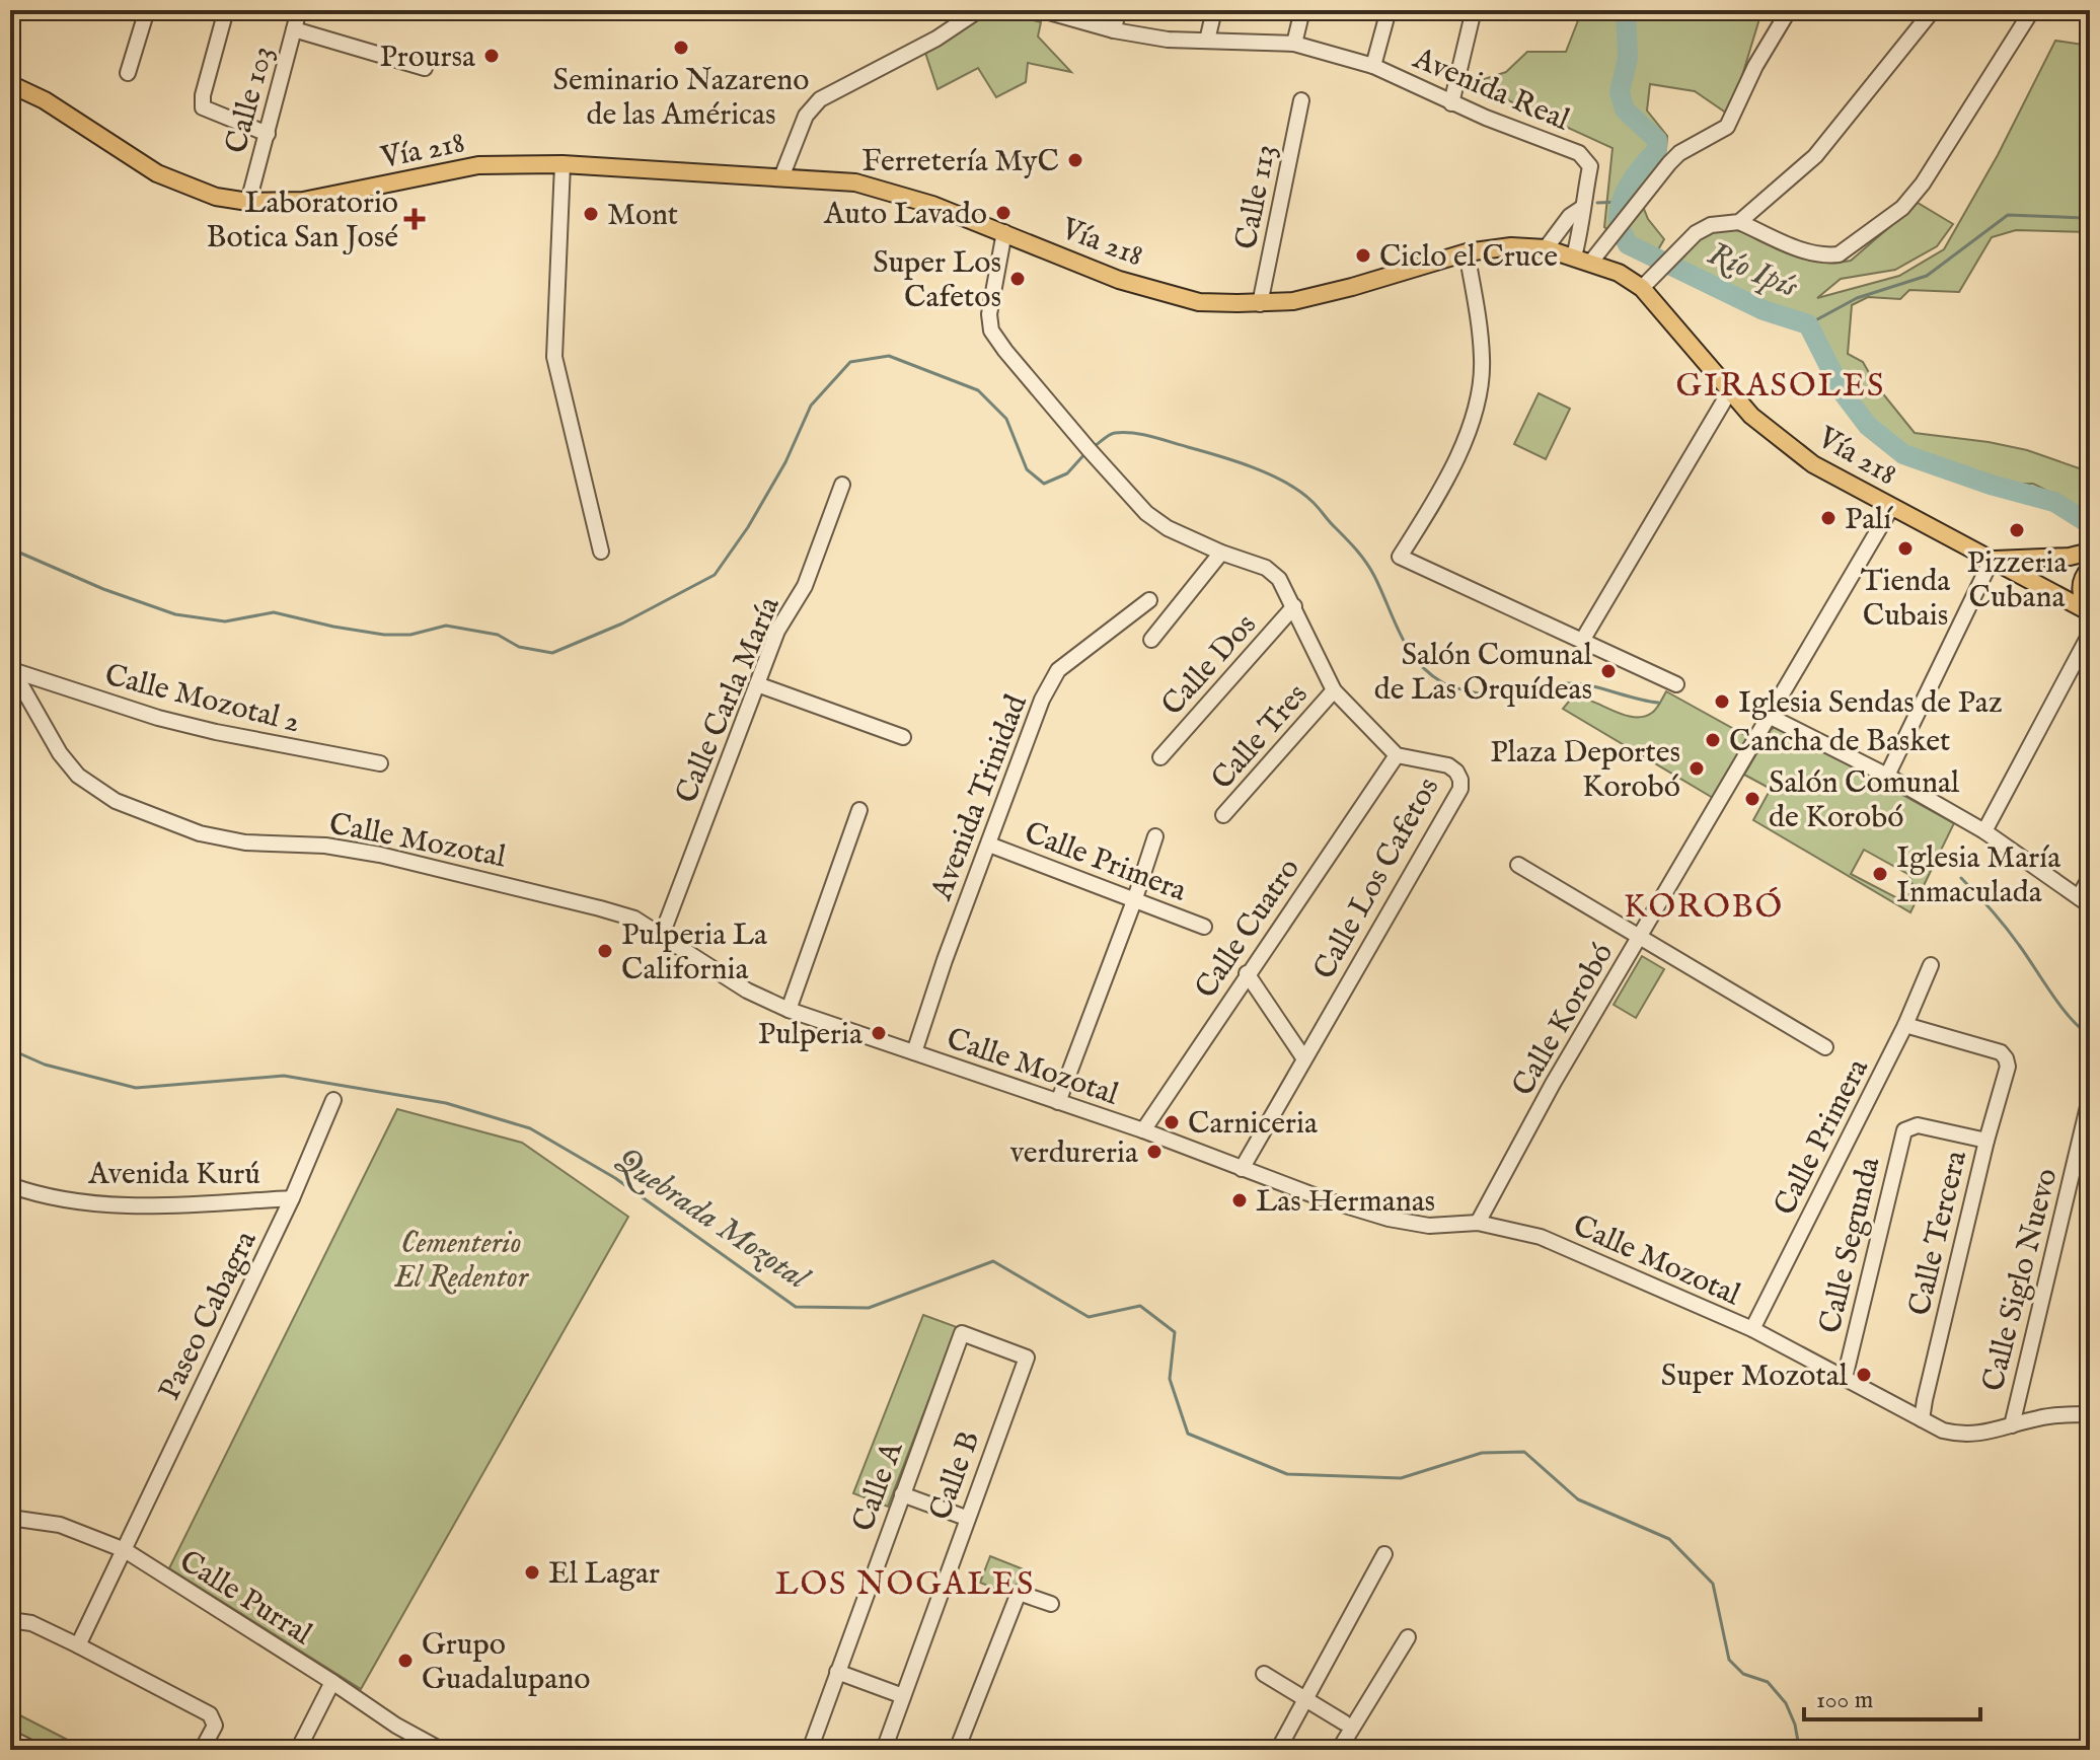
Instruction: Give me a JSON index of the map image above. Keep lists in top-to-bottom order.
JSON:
{
  "streets": {
    "main road": ["Vía 218"],
    "street": [
      "Avenida Real",
      "Calle 103",
      "Calle 113",
      "Calle Dos",
      "Calle Mozotal 2",
      "Calle Carla María",
      "Calle Tres",
      "Avenida Trinidad",
      "Calle Mozotal",
      "Calle Primera",
      "Calle Los Cafetos",
      "Calle Cuatro",
      "Calle Korobó",
      "Avenida Kurú",
      "Calle Tercera",
      "Calle Segunda",
      "Calle Siglo Nuevo",
      "Paseo Cabagra",
      "Calle B",
      "Calle A",
      "Calle Purral"
    ]
  },
  "crossings": [
    ["Avenida Real", "Vía 218"],
    ["Calle 103", "Vía 218"],
    ["Vía 218", "Calle 113"],
    ["Vía 218", "Calle Los Cafetos"],
    ["Vía 218", "Calle Korobó"],
    ["Calle Dos", "Calle Los Cafetos"],
    ["Calle Mozotal 2", "Calle Mozotal"],
    ["Calle Carla María", "Calle Mozotal"],
    ["Calle Tres", "Calle Los Cafetos"],
    ["Avenida Trinidad", "Calle Mozotal"],
    ["Avenida Trinidad", "Calle Primera"],
    ["Calle Mozotal", "Calle Primera"],
    ["Calle Mozotal", "Calle Los Cafetos"],
    ["Calle Mozotal", "Calle Cuatro"],
    ["Calle Mozotal", "Calle Korobó"],
    ["Calle Mozotal", "Calle Tercera"],
    ["Calle Mozotal", "Calle Segunda"],
    ["Calle Mozotal", "Calle Siglo Nuevo"],
    ["Calle Primera", "Calle Tercera"],
    ["Calle Los Cafetos", "Calle Cuatro"],
    ["Avenida Kurú", "Paseo Cabagra"],
    ["Calle Tercera", "Calle Segunda"],
    ["Paseo Cabagra", "Calle Purral"],
    ["Calle B", "Calle A"]
  ],
  "districts": ["GIRASOLES", "KOROBÓ", "LOS NOGALES"],
  "water": ["Río Ipís", "Quebrada Mozotal"],
  "parks": ["Cementerio El Redentor"],
  "places": {
    "other": [
      "Seminario Nazareno de las Américas",
      "Proursa",
      "Ferretería MyC",
      "Auto Lavado",
      "Mont",
      "Ciclo el Cruce",
      "Super Los Cafetos",
      "Palí",
      "Pizzeria Cubana",
      "Tienda Cubais",
      "Salón Comunal de Las Orquídeas",
      "Iglesia Sendas de Paz",
      "Cancha de Basket",
      "Plaza Deportes Korobó",
      "Salón Comunal de Korobó",
      "Iglesia María Inmaculada",
      "Pulperia La California",
      "Pulperia",
      "Carniceria",
      "verdureria",
      "Las Hermanas",
      "Super Mozotal",
      "El Lagar",
      "Grupo Guadalupano"
    ],
    "health": ["Laboratorio Botica San José"]
  },
  "scale_bar": "100 m"
}
